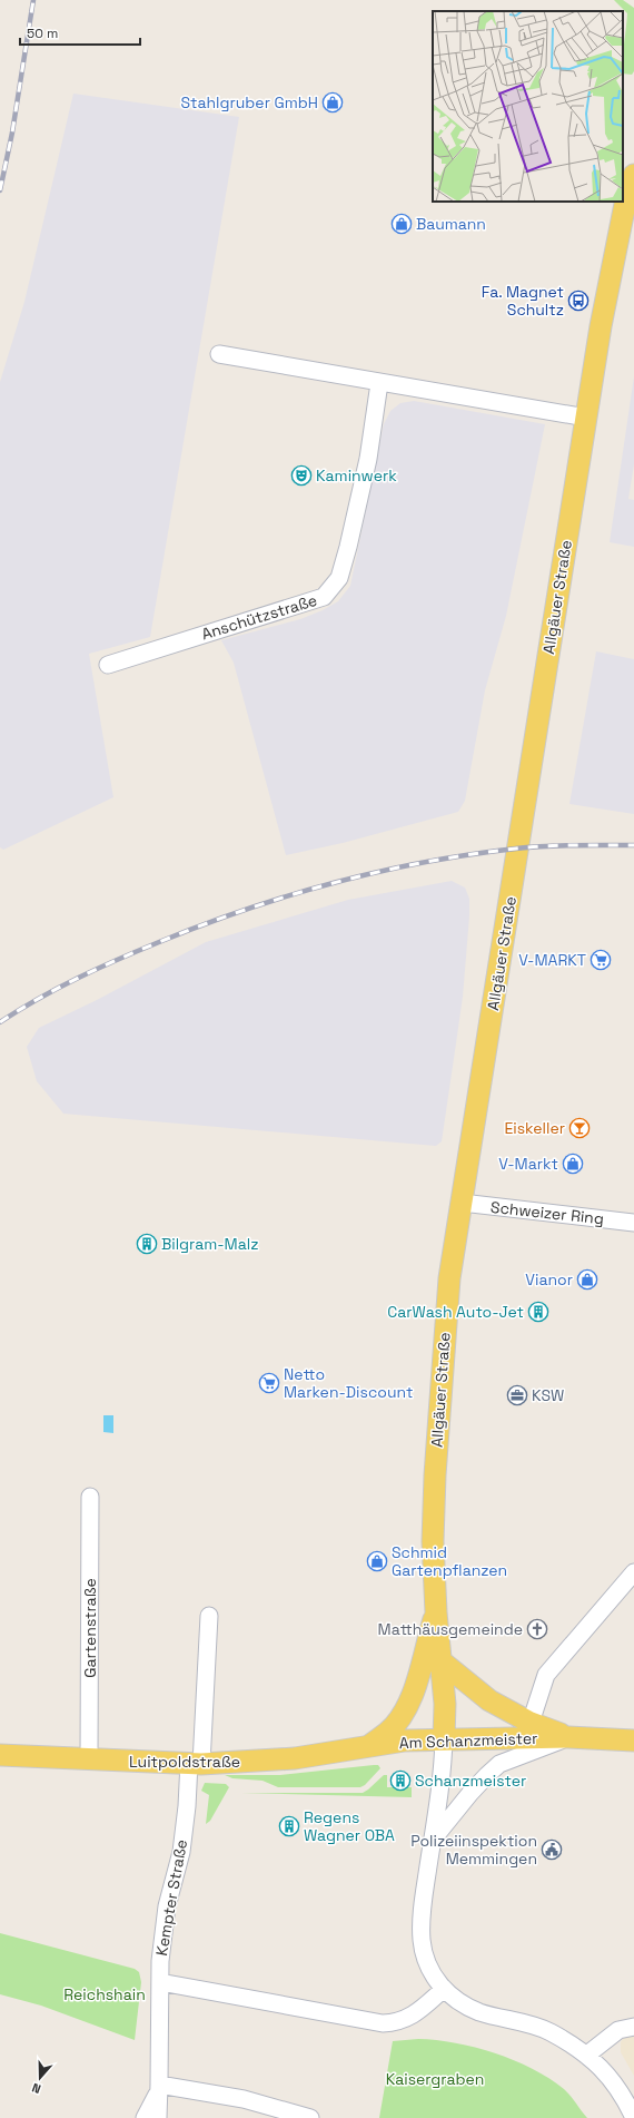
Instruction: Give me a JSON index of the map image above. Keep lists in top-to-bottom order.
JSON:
{
  "streets": {
    "main road": ["Allgäuer Straße", "Am Schanzmeister", "Luitpoldstraße"],
    "street": [
      "Anschützstraße",
      "Schweizer Ring",
      "Gartenstraße",
      "Kempter Straße"
    ]
  },
  "crossings": [
    ["Allgäuer Straße", "Schweizer Ring"],
    ["Allgäuer Straße", "Am Schanzmeister"],
    ["Gartenstraße", "Luitpoldstraße"],
    ["Am Schanzmeister", "Luitpoldstraße"],
    ["Luitpoldstraße", "Kempter Straße"]
  ],
  "parks": ["Reichshain", "Kaisergraben"],
  "places": {
    "shop": [
      "Stahlgruber GmbH",
      "Baumann",
      "V-Markt",
      "Vianor",
      "Schmid Gartenpflanzen"
    ],
    "bus stop": ["Fa. Magnet Schultz"],
    "theatre": ["Kaminwerk"],
    "supermarket": ["V-MARKT", "Netto Marken-Discount"],
    "bar": ["Eiskeller"],
    "building": [
      "Bilgram-Malz",
      "CarWash Auto-Jet",
      "Schanzmeister",
      "Regens Wagner OBA"
    ],
    "office": ["KSW"],
    "church": ["Matthäusgemeinde"],
    "public building": ["Polizeiinspektion Memmingen"]
  },
  "scale_bar": "50 m",
  "north": "bottom"
}
